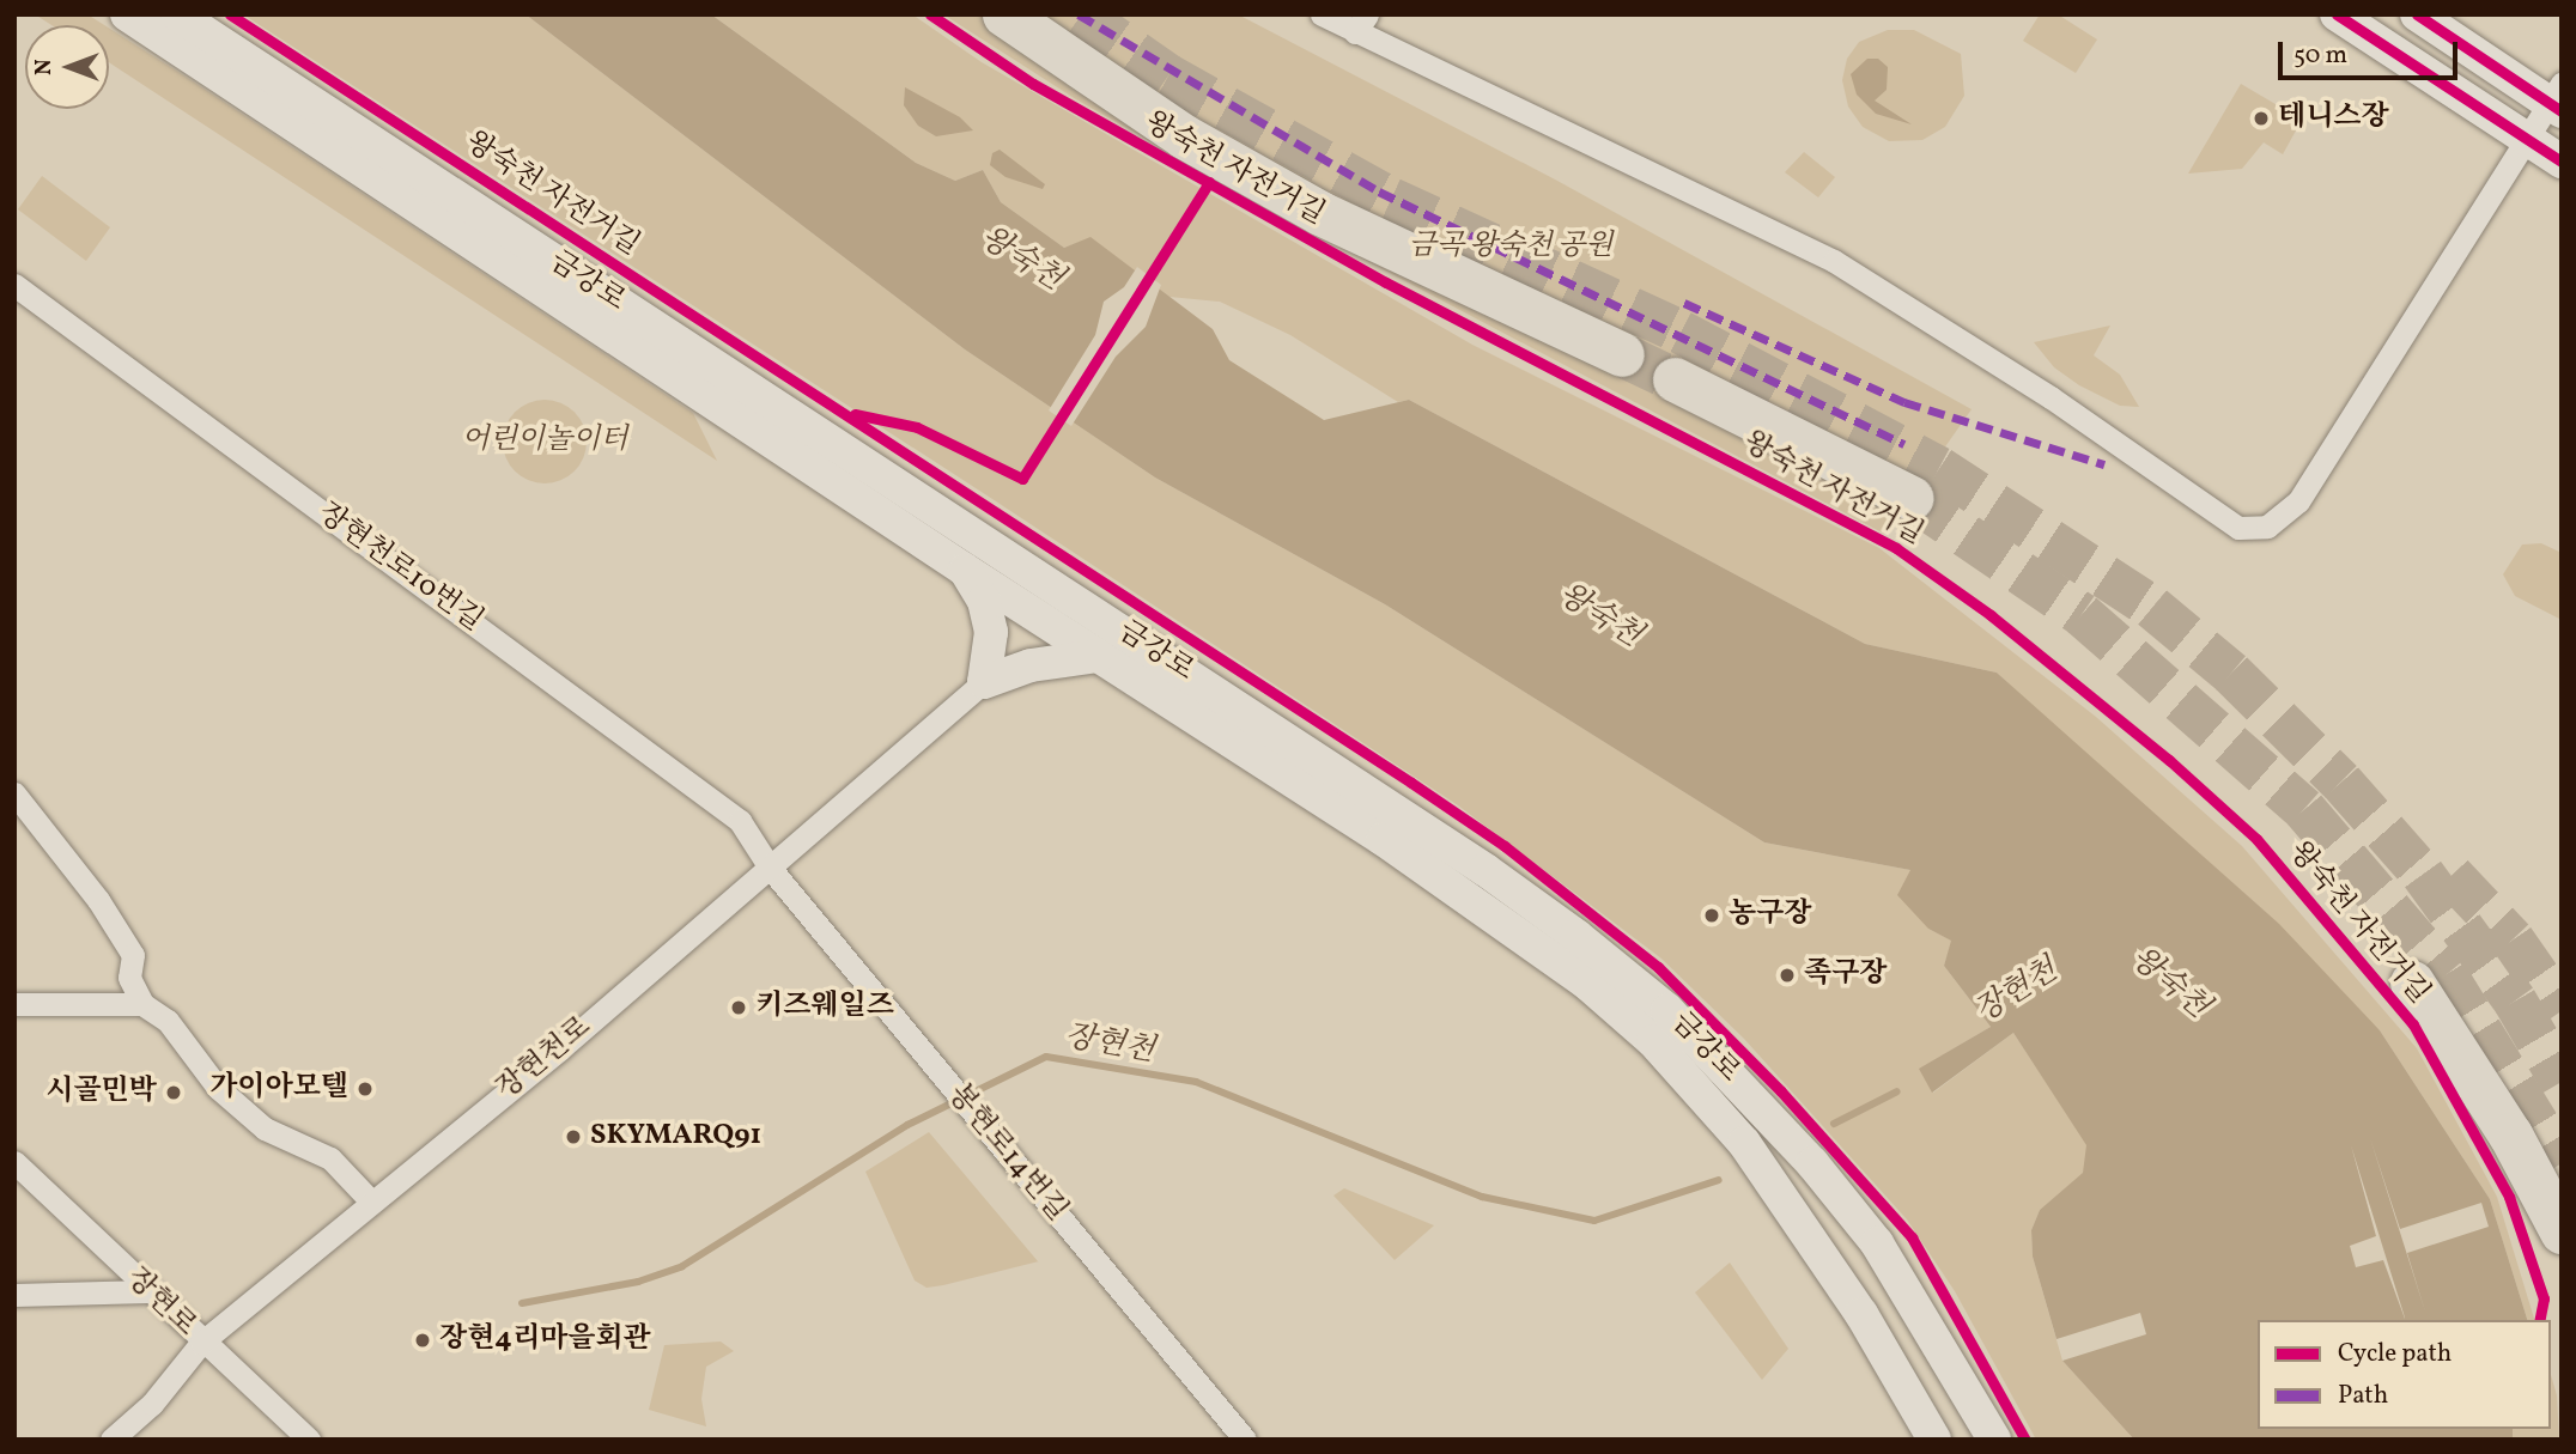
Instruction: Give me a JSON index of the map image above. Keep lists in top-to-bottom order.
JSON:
{
  "streets": {
    "main road": ["금강로"],
    "street": [
      "장현천로10번길",
      "장현천로",
      "봉현로14번길",
      "장현로"
    ],
    "cycle path": ["왕숙천 자전거길"]
  },
  "crossings": [
    ["장현천로10번길", "장현천로"],
    ["장현천로10번길", "봉현로14번길"],
    ["장현천로", "봉현로14번길"],
    ["장현천로", "장현로"]
  ],
  "water": ["왕숙천", "장현천"],
  "parks": ["금곡 왕숙천 공원", "어린이놀이터"],
  "places": [
    "테니스장",
    "농구장",
    "족구장",
    "키즈웨일즈",
    "가이아모텔",
    "시골민박",
    "SKYMARQ91",
    "장현4리마을회관"
  ],
  "legend": ["Cycle path", "Path"],
  "scale_bar": "50 m",
  "north": "left"
}
